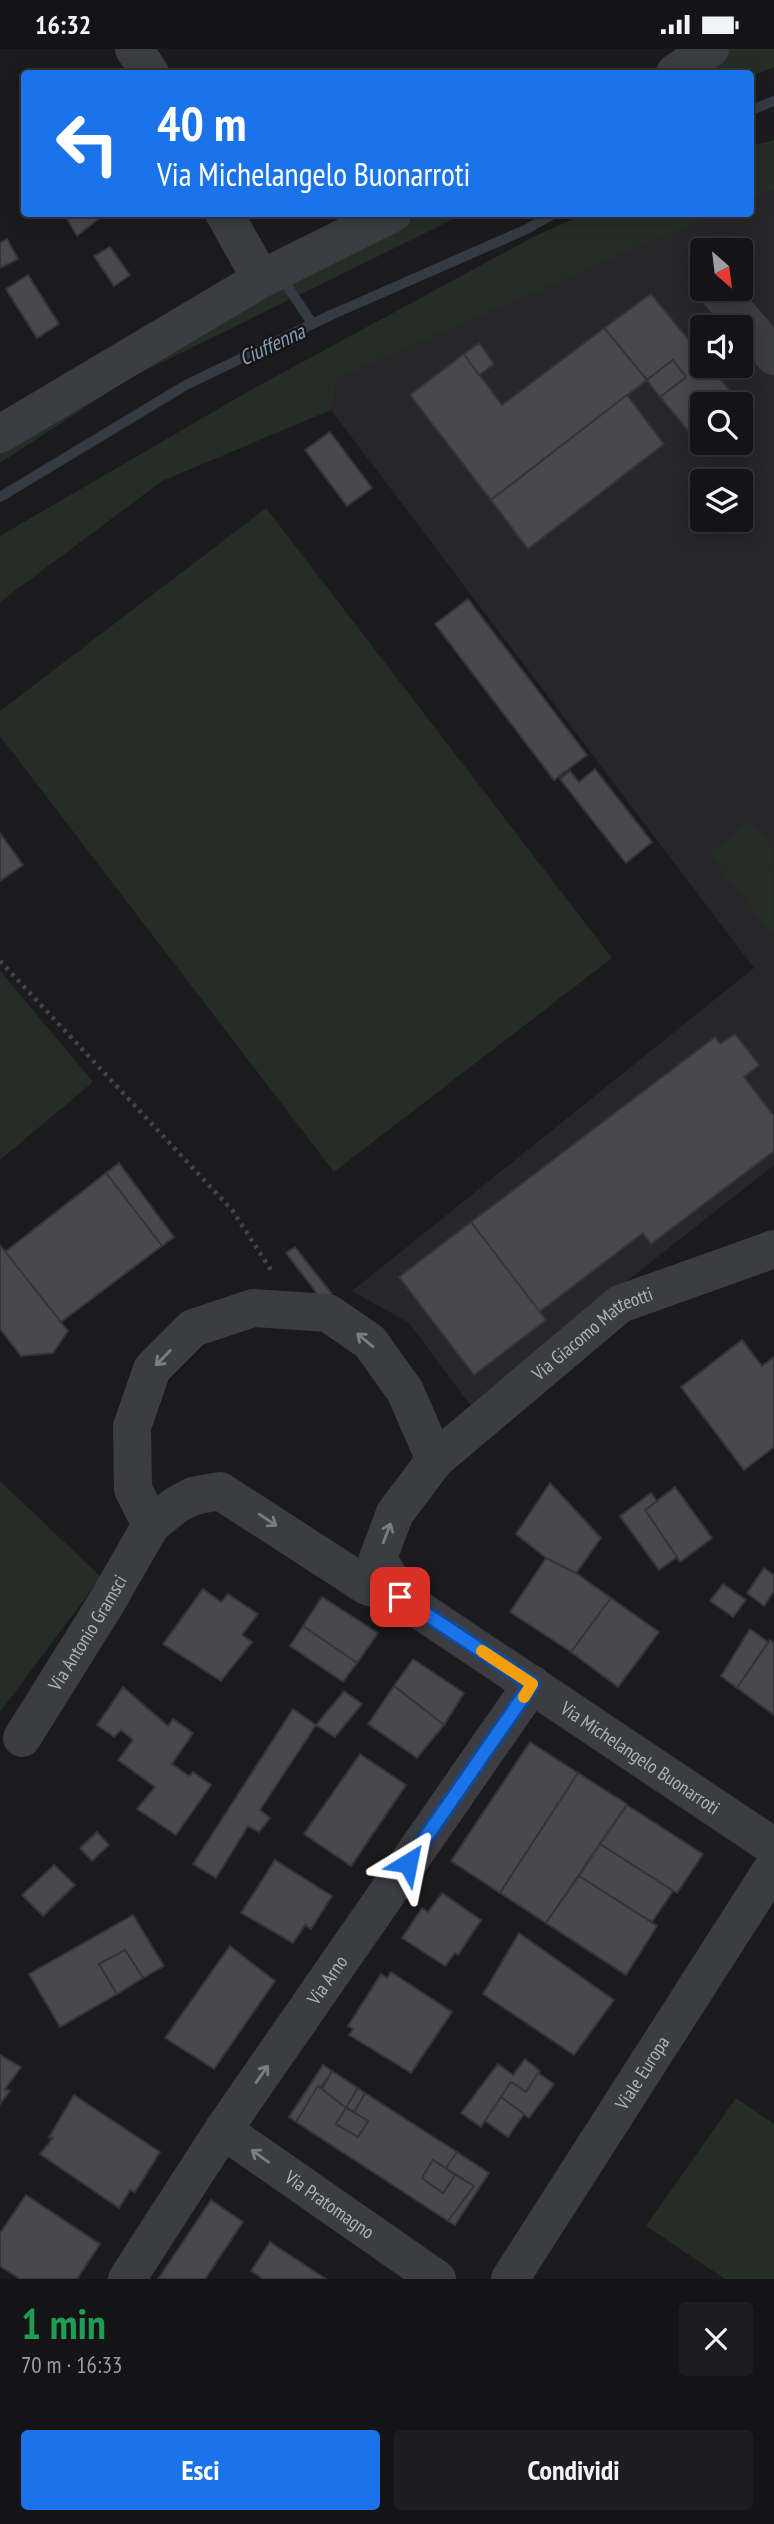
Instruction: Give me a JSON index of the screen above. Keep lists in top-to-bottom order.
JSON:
{
  "streets": {
    "street": [
      "Via Giacomo Matteotti",
      "Via Antonio Gramsci",
      "Via Michelangelo Buonarroti",
      "Via Arno",
      "Viale Europa",
      "Via Pratomagno"
    ]
  },
  "crossings": [
    ["Via Giacomo Matteotti", "Via Michelangelo Buonarroti"],
    ["Via Michelangelo Buonarroti", "Via Arno"],
    ["Via Arno", "Via Pratomagno"]
  ],
  "one_way": ["Via Arno", "Via Pratomagno"],
  "water": ["Ciuffenna"],
  "north": "bottom right",
  "page": {
    "status": "16:32",
    "turn": ["40 m", "Via Michelangelo Buonarroti"],
    "heading": ["1 min", "70 m · 16:33"],
    "buttons": ["Esci", "Condividi"]
  }
}
